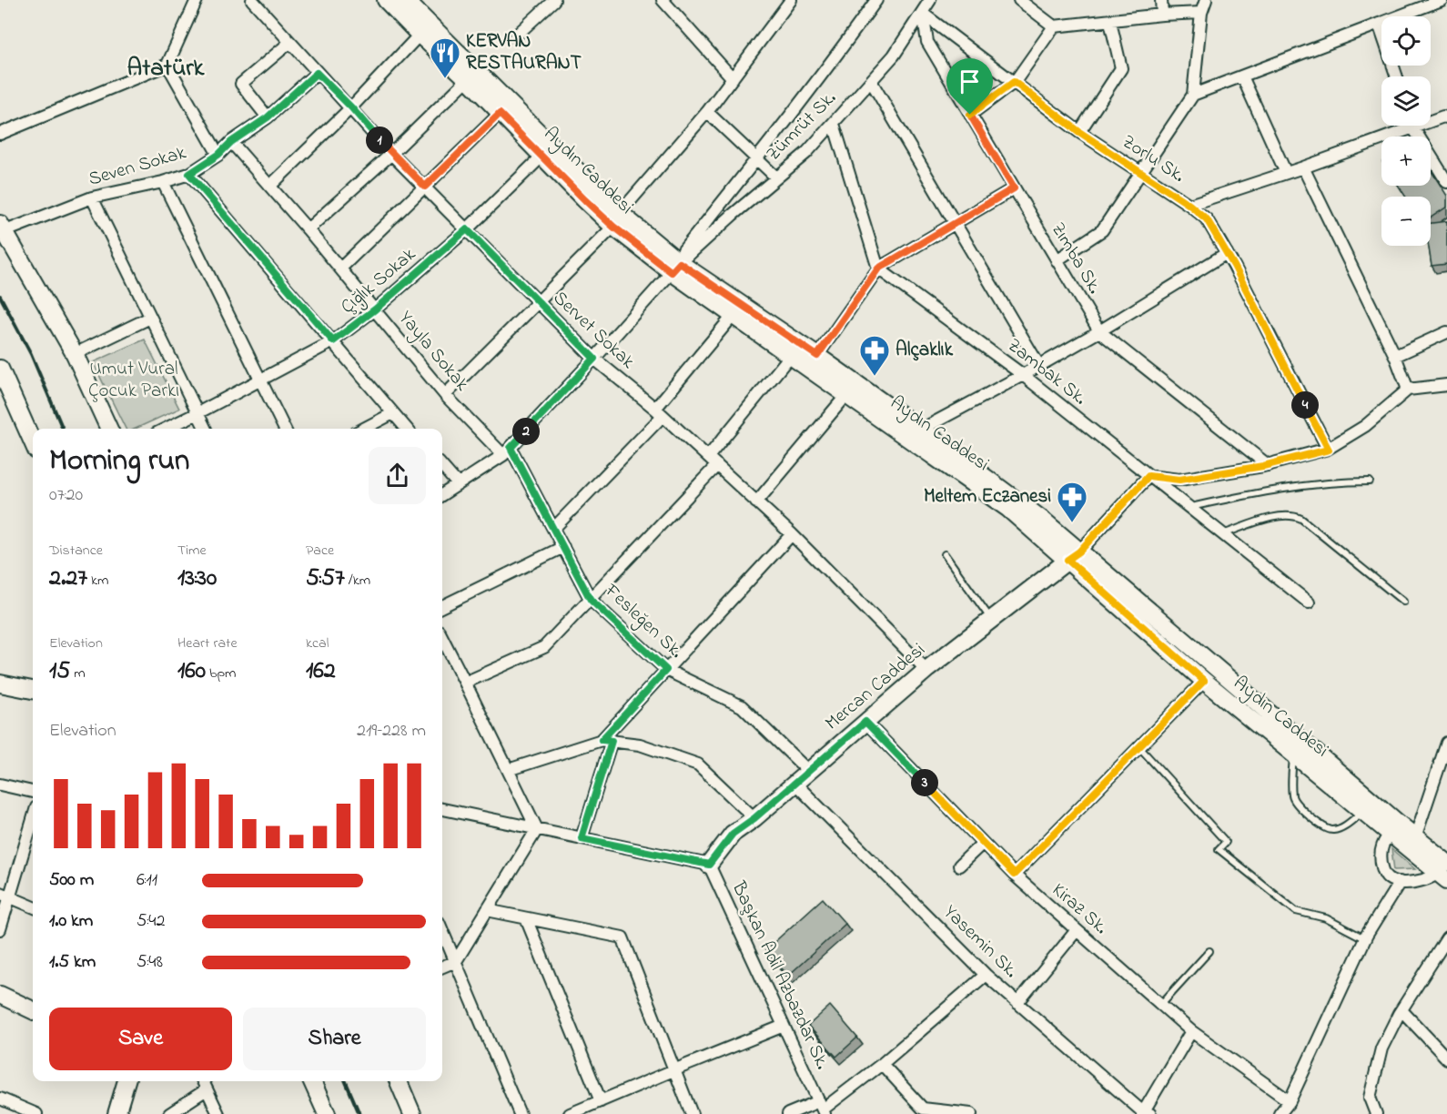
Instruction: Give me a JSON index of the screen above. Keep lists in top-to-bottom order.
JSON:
{
  "streets": {
    "main road": ["Aydın Caddesi", "Mercan Caddesi"],
    "street": [
      "Zümrüt Sk.",
      "Zorlu Sk.",
      "Seven Sokak",
      "Zımba Sk.",
      "Çığlık Sokak",
      "Servet Sokak",
      "Yayla Sokak",
      "Zambak Sk.",
      "Fesleğen Sk.",
      "Kiraz Sk.",
      "Yasemin Sk.",
      "Başkan Adil Azbazdar Sk."
    ]
  },
  "crossings": [
    ["Zümrüt Sk.", "Zorlu Sk."],
    ["Zümrüt Sk.", "Aydın Caddesi"],
    ["Zümrüt Sk.", "Zımba Sk."],
    ["Zorlu Sk.", "Zımba Sk."],
    ["Seven Sokak", "Servet Sokak"],
    ["Seven Sokak", "Yayla Sokak"],
    ["Aydın Caddesi", "Çığlık Sokak"],
    ["Aydın Caddesi", "Mercan Caddesi"],
    ["Çığlık Sokak", "Servet Sokak"],
    ["Çığlık Sokak", "Yayla Sokak"],
    ["Servet Sokak", "Mercan Caddesi"],
    ["Yayla Sokak", "Fesleğen Sk."],
    ["Fesleğen Sk.", "Mercan Caddesi"],
    ["Mercan Caddesi", "Kiraz Sk."],
    ["Mercan Caddesi", "Yasemin Sk."],
    ["Mercan Caddesi", "Başkan Adil Azbazdar Sk."]
  ],
  "districts": ["Atatürk"],
  "parks": ["Umut Vural Çocuk Parkı"],
  "places": {
    "restaurant": ["KERVAN RESTAURANT"],
    "pharmacy": ["Alçaklık", "Meltem Eczanesi"]
  },
  "page": {
    "map_buttons": ["+", "−"],
    "pins": [
      "1",
      "4",
      "2",
      "3"
    ],
    "heading": ["Morning run", "07:20"],
    "stats": [
      ["Distance", "2.27 km"],
      ["Time", "13:30"],
      ["Pace", "5:57 /km"],
      ["Elevation", "15 m"],
      ["Heart rate", "160 bpm"],
      ["kcal", "162"]
    ],
    "chart": ["Elevation", "219–228 m"],
    "list": [
      {
        "name": "500 m",
        "note": "6:11"
      },
      {
        "name": "1.0 km",
        "note": "5:42"
      },
      {
        "name": "1.5 km",
        "note": "5:48"
      }
    ],
    "buttons": ["Save", "Share"]
  }
}
